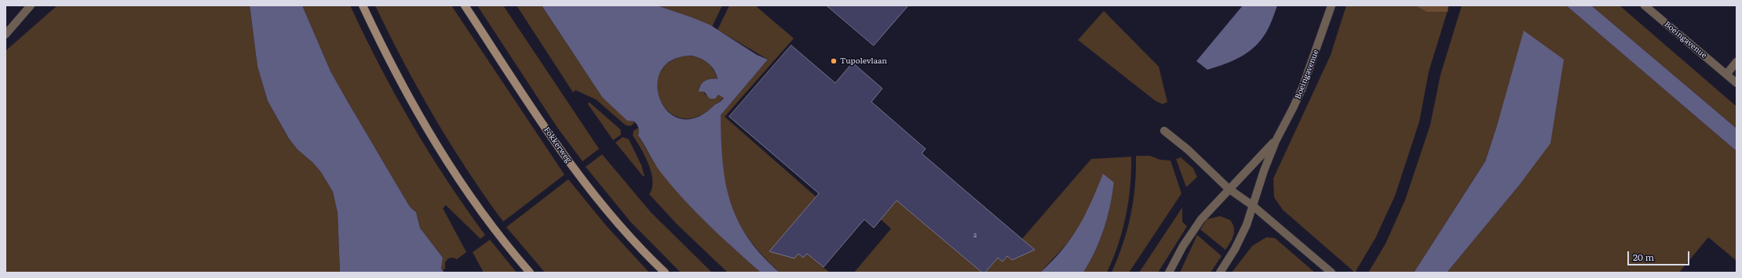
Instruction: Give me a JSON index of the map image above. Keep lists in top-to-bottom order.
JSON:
{
  "streets": {
    "main road": ["Fokkerweg"],
    "street": ["Boeingavenue"]
  },
  "places": ["Tupolevlaan"],
  "house_numbers": ["2"],
  "scale_bar": "20 m"
}
